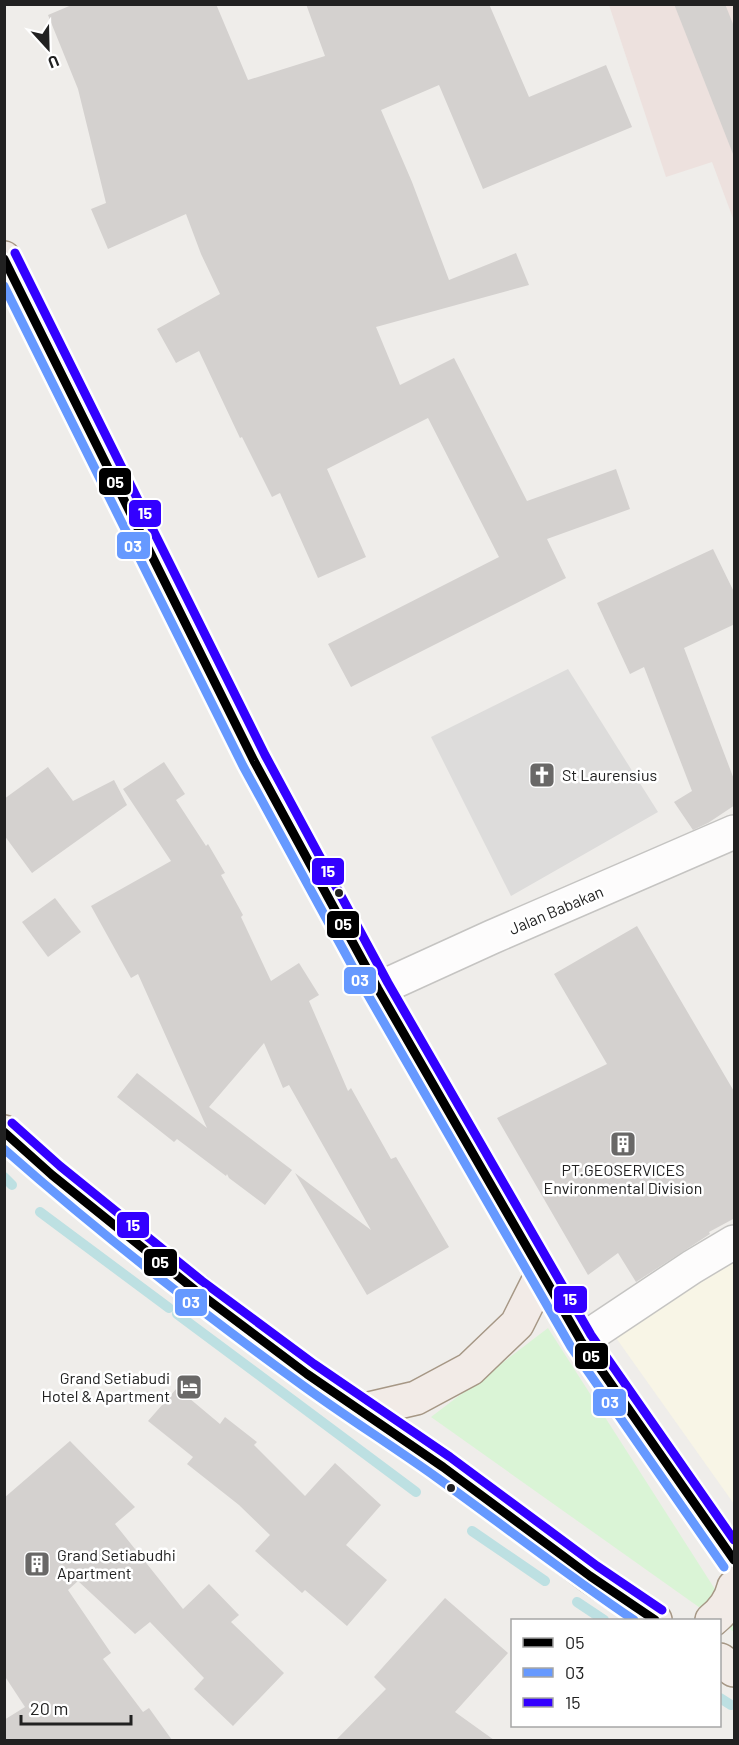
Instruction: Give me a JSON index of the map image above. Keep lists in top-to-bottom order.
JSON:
{
  "streets": {
    "street": ["Jalan Babakan"]
  },
  "places": {
    "church": ["St Laurensius"],
    "building": ["PT.GEOSERVICES Environmental Division", "Grand Setiabudhi Apartment"],
    "hotel": ["Grand Setiabudi Hotel & Apartment"]
  },
  "lines": ["transit line 15", "transit line 05", "transit line 03"],
  "legend": ["05", "03", "15"],
  "scale_bar": "20 m",
  "north": "bottom"
}
